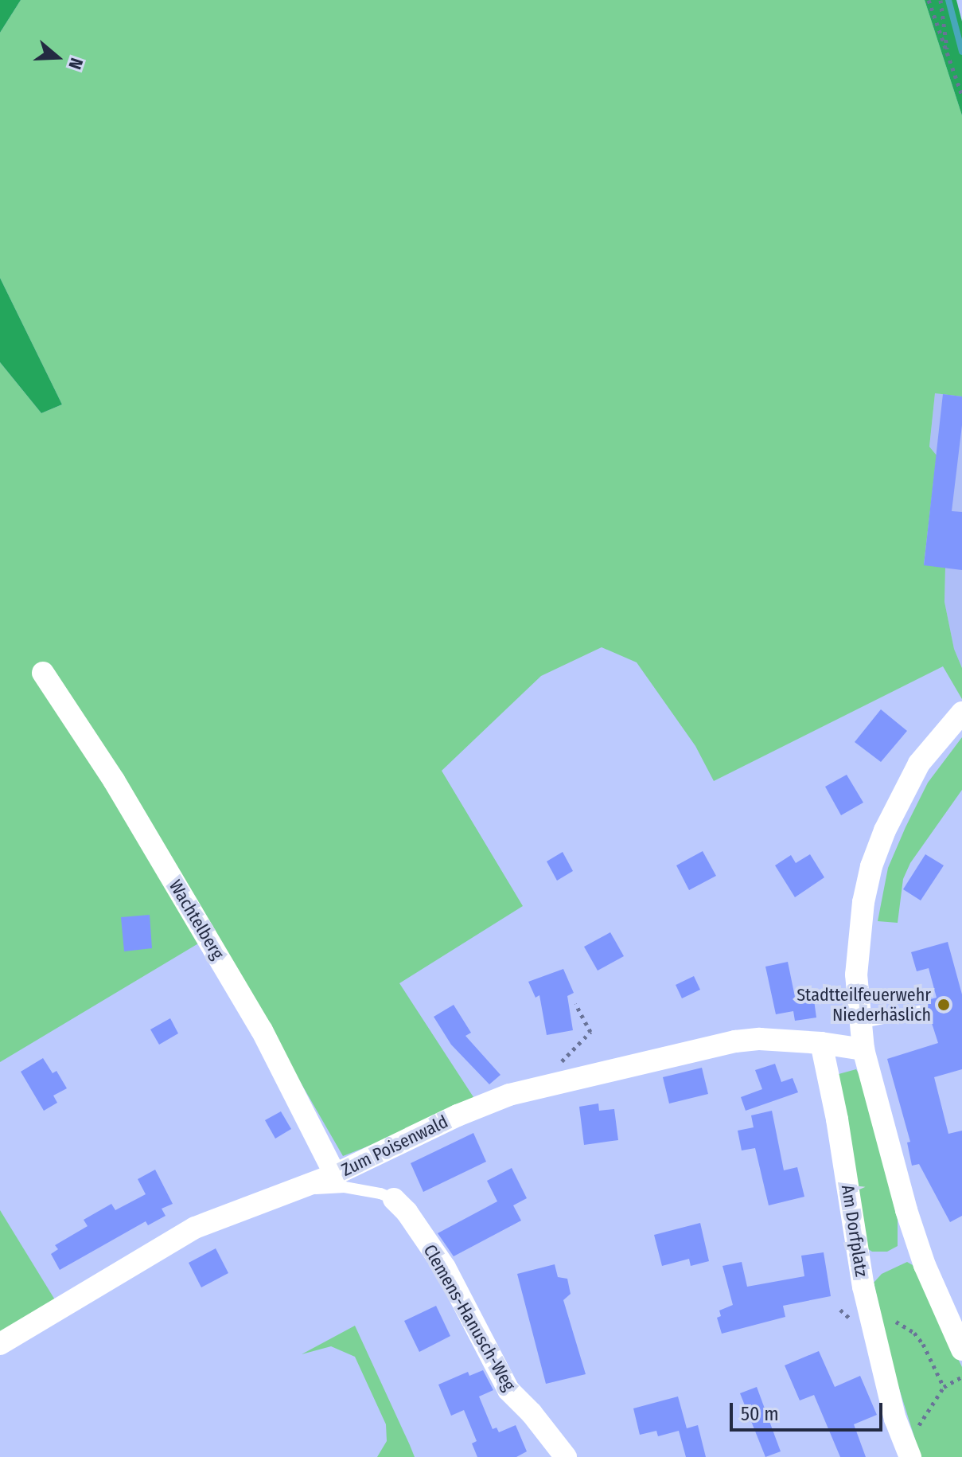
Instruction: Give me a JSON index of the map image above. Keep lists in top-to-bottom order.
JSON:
{
  "streets": {
    "street": [
      "Wachtelberg",
      "Zum Poisenwald",
      "Am Dorfplatz",
      "Clemens-Hanusch-Weg"
    ]
  },
  "crossings": [
    ["Wachtelberg", "Zum Poisenwald"],
    ["Zum Poisenwald", "Am Dorfplatz"],
    ["Zum Poisenwald", "Clemens-Hanusch-Weg"]
  ],
  "places": ["Stadtteilfeuerwehr Niederhäslich"],
  "scale_bar": "50 m",
  "north": "right"
}
